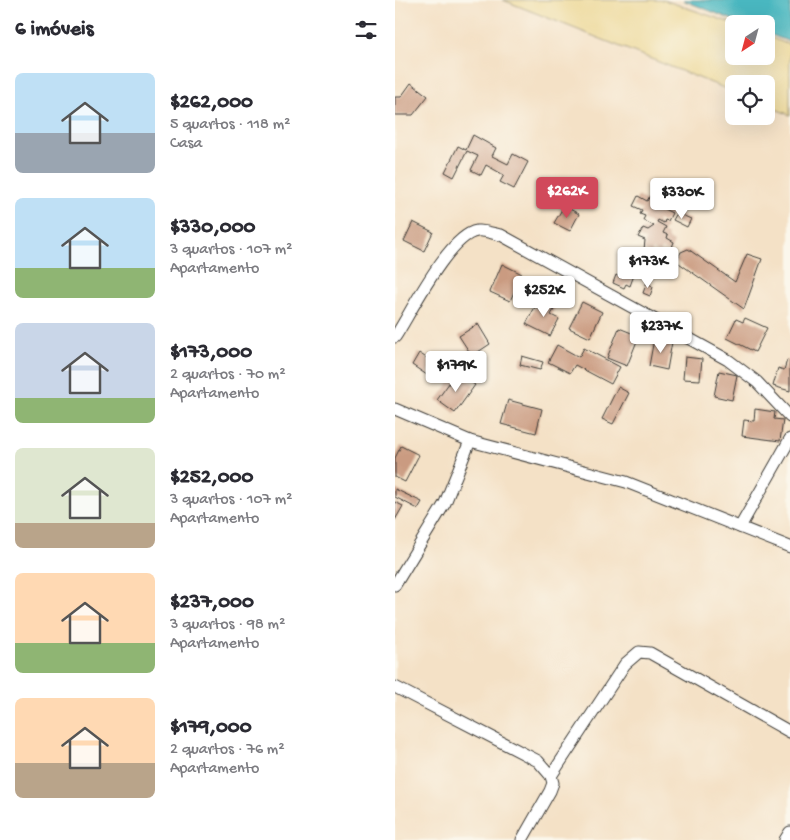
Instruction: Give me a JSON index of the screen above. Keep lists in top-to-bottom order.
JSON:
{
  "north": "bottom left",
  "page": {
    "heading": "6 imóveis",
    "list": [
      {
        "name": "$262,000",
        "note": "5 quartos · 118 m² · Casa"
      },
      {
        "name": "$330,000",
        "note": "3 quartos · 107 m² · Apartamento"
      },
      {
        "name": "$173,000",
        "note": "2 quartos · 70 m² · Apartamento"
      },
      {
        "name": "$252,000",
        "note": "3 quartos · 107 m² · Apartamento"
      },
      {
        "name": "$237,000",
        "note": "3 quartos · 98 m² · Apartamento"
      },
      {
        "name": "$179,000",
        "note": "2 quartos · 76 m² · Apartamento"
      }
    ],
    "price": [
      "$262K",
      "$330K",
      "$173K",
      "$252K",
      "$237K",
      "$179K"
    ]
  }
}
